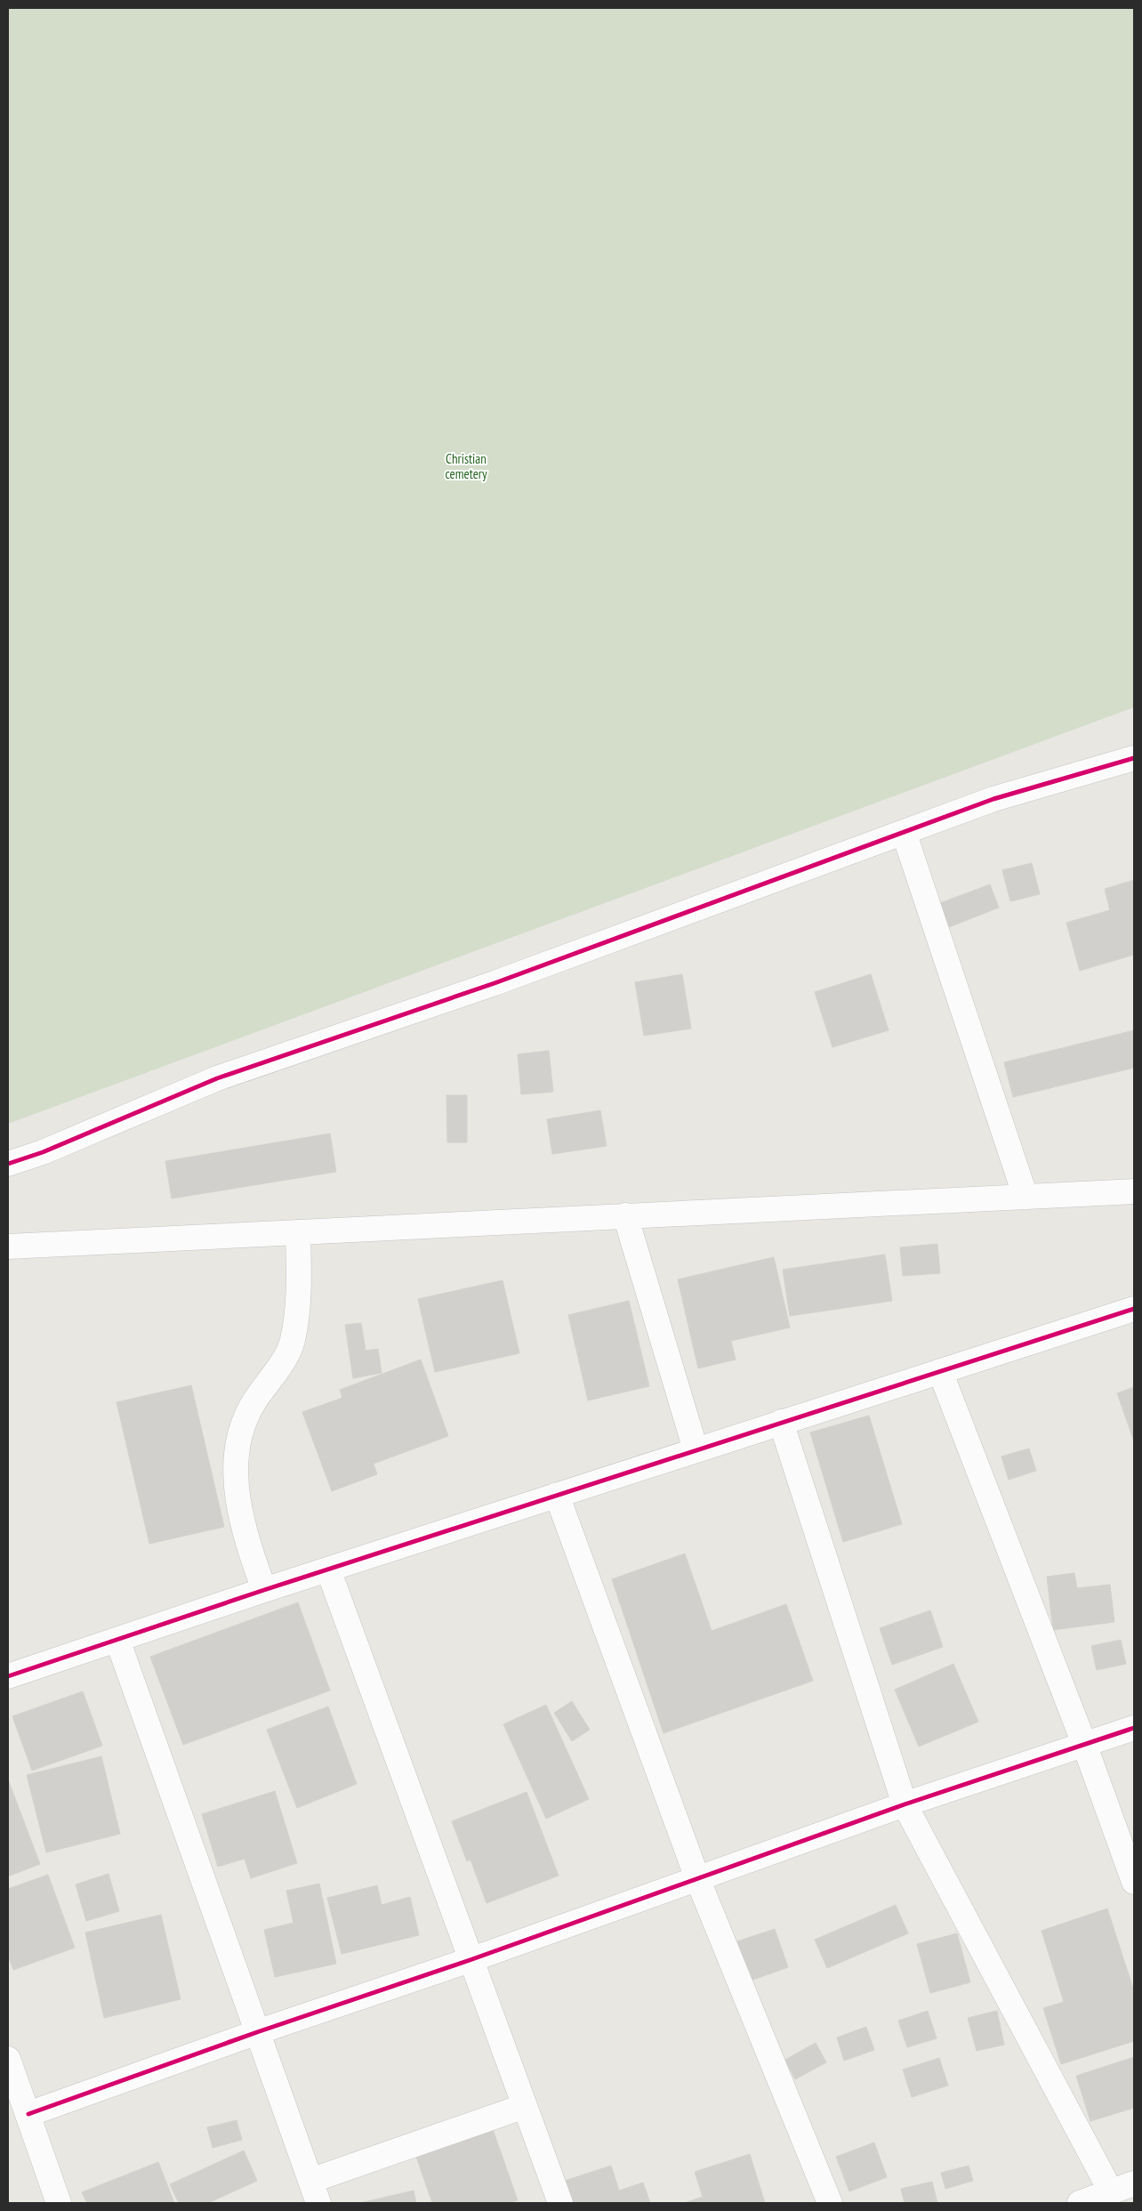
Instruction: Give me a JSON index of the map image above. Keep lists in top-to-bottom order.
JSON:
{
  "parks": ["Christian cemetery"]
}
